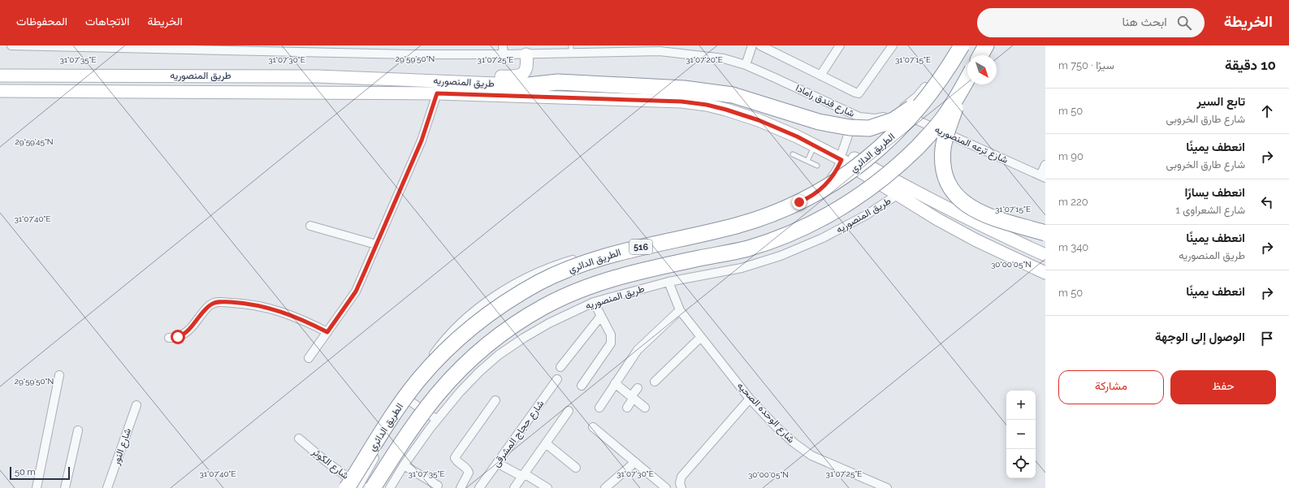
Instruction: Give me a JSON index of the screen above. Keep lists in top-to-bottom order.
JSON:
{
  "streets": {
    "highway": ["الطريق الدائري", "516"],
    "main road": ["طريق المنصوريه"],
    "street": [
      "شارع فندق رامادا",
      "شارع ترعه المنصوريه",
      "شارع الوحده الصحيه",
      "شارع حجاج المشرقى",
      "شارع النور",
      "شارع الكوثر"
    ]
  },
  "crossings": [
    ["طريق المنصوريه", "شارع الوحده الصحيه"],
    ["شارع فندق رامادا", "شارع ترعه المنصوريه"],
    ["الطريق الدائري", "516"],
    ["الطريق الدائري", "شارع الكوثر"],
    ["516", "شارع الكوثر"]
  ],
  "scale_bar": "50 m",
  "north": "bottom right",
  "page": {
    "header": "الخريطة",
    "search": "ابحث هنا",
    "nav": ["الخريطة", "الاتجاهات", "المحفوظات"],
    "heading": ["10 دقيقة", "سيرًا · 750 m"],
    "list": [
      ["تابع السير", "شارع طارق الخروبى", "50 m"],
      ["انعطف يمينًا", "شارع طارق الخروبى", "90 m"],
      ["انعطف يسارًا", "شارع الشعراوى 1", "220 m"],
      ["انعطف يمينًا", "طريق المنصوريه", "340 m"],
      ["انعطف يمينًا", "50 m"],
      "الوصول إلى الوجهة"
    ],
    "buttons": ["حفظ", "مشاركة"],
    "map_buttons": ["+", "−"],
    "scale": "50 m"
  },
  "coordinates": [
    "29°59'50\"N",
    "31°07'35\"E",
    "31°07'20\"E",
    "31°07'15\"E",
    "31°07'30\"E",
    "31°07'25\"E",
    "29°59'45\"N",
    "31°07'40\"E",
    "30°00'05\"N"
  ]
}
